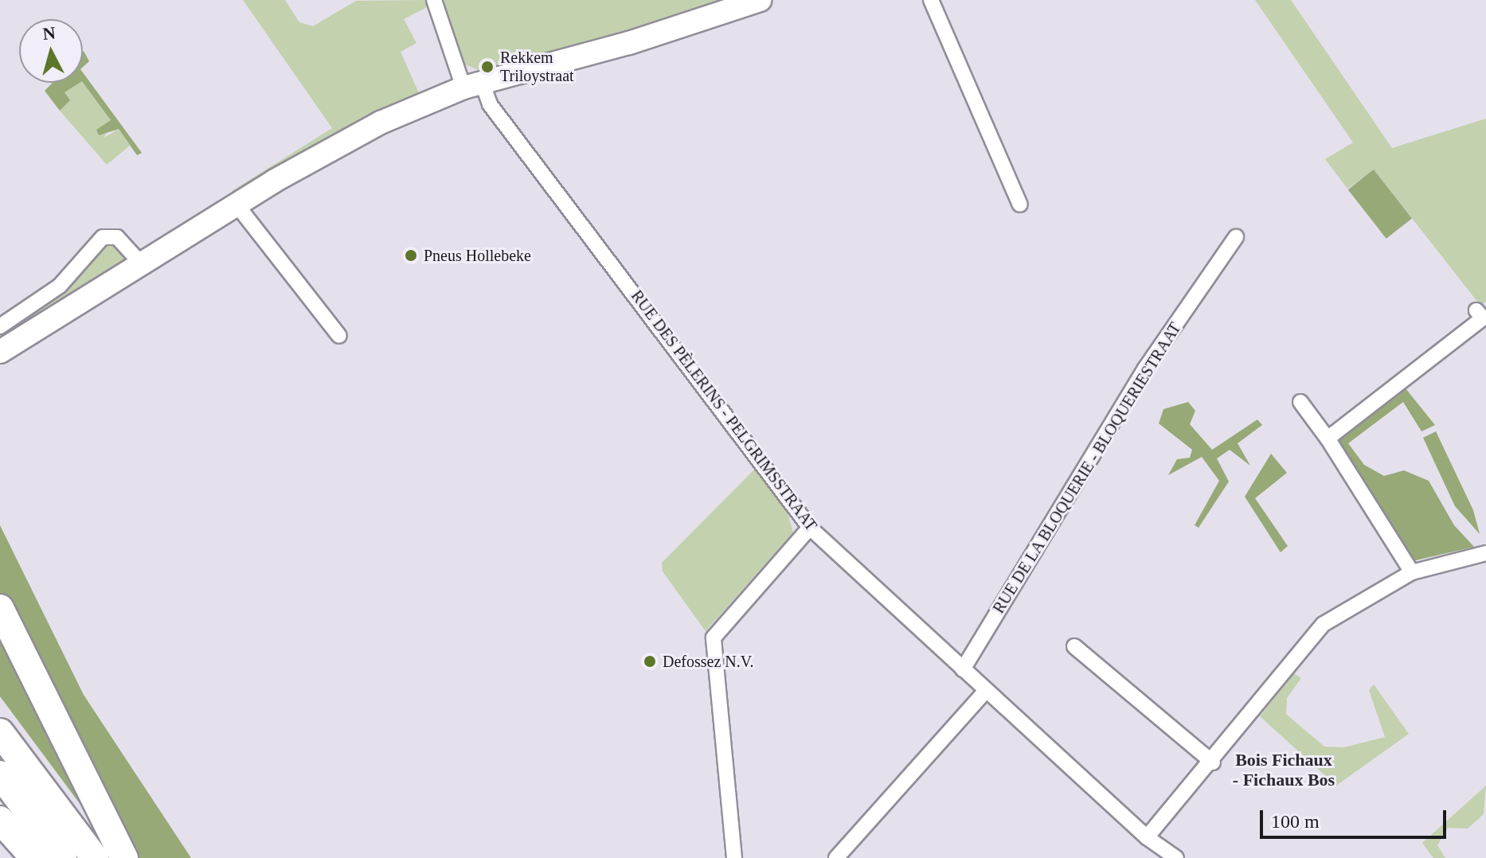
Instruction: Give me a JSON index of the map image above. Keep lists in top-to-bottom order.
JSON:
{
  "streets": {
    "street": ["RUE DES PÈLERINS - PELGRIMSSTRAAT", "RUE DE LA BLOQUERIE - BLOQUERIESTRAAT"]
  },
  "crossings": [
    ["RUE DES PÈLERINS - PELGRIMSSTRAAT", "RUE DE LA BLOQUERIE - BLOQUERIESTRAAT"]
  ],
  "districts": ["Bois Fichaux - Fichaux Bos"],
  "places": ["Rekkem Triloystraat", "Pneus Hollebeke", "Defossez N.V."],
  "scale_bar": "100 m",
  "north": "top"
}
